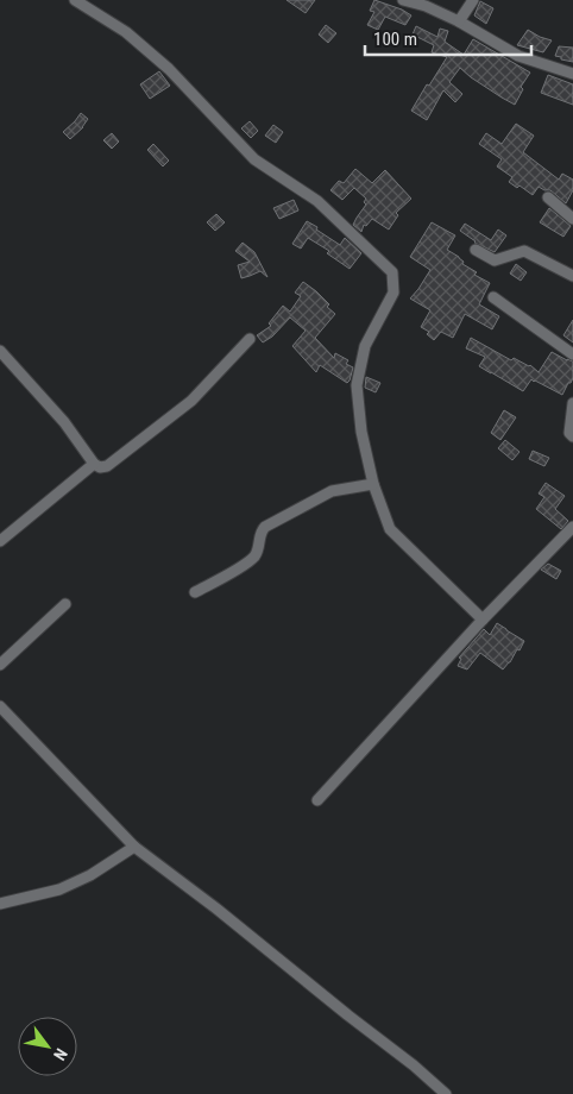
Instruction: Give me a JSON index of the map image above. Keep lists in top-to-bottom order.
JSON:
{
  "scale_bar": "100 m",
  "north": "bottom right"
}
